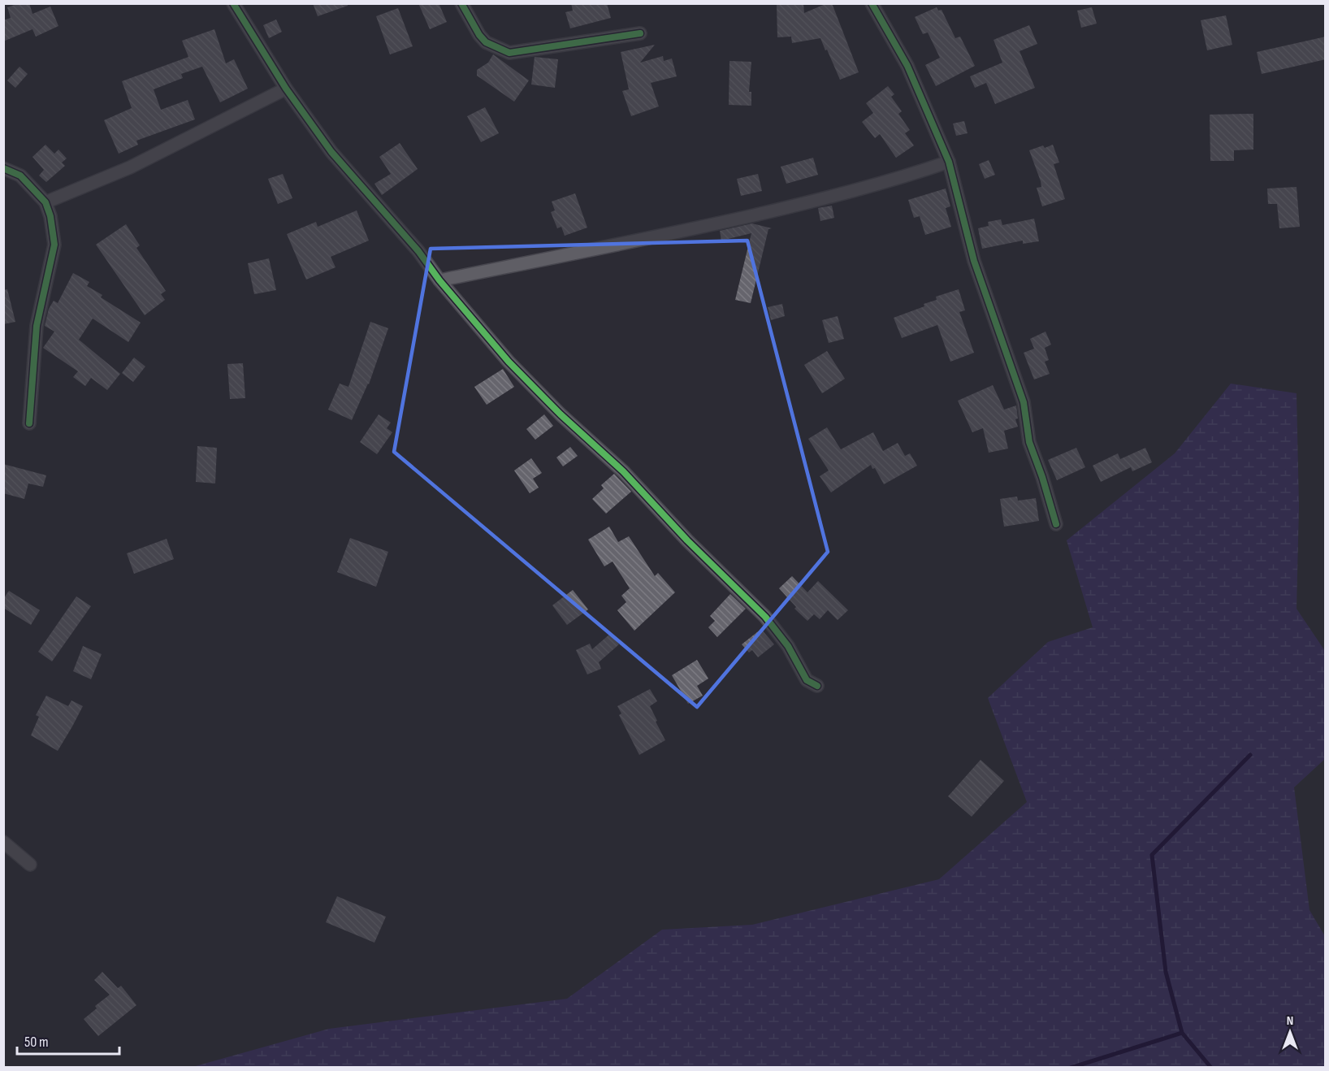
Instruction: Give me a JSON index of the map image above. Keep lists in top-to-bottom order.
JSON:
{
  "scale_bar": "50 m",
  "north": "top"
}
